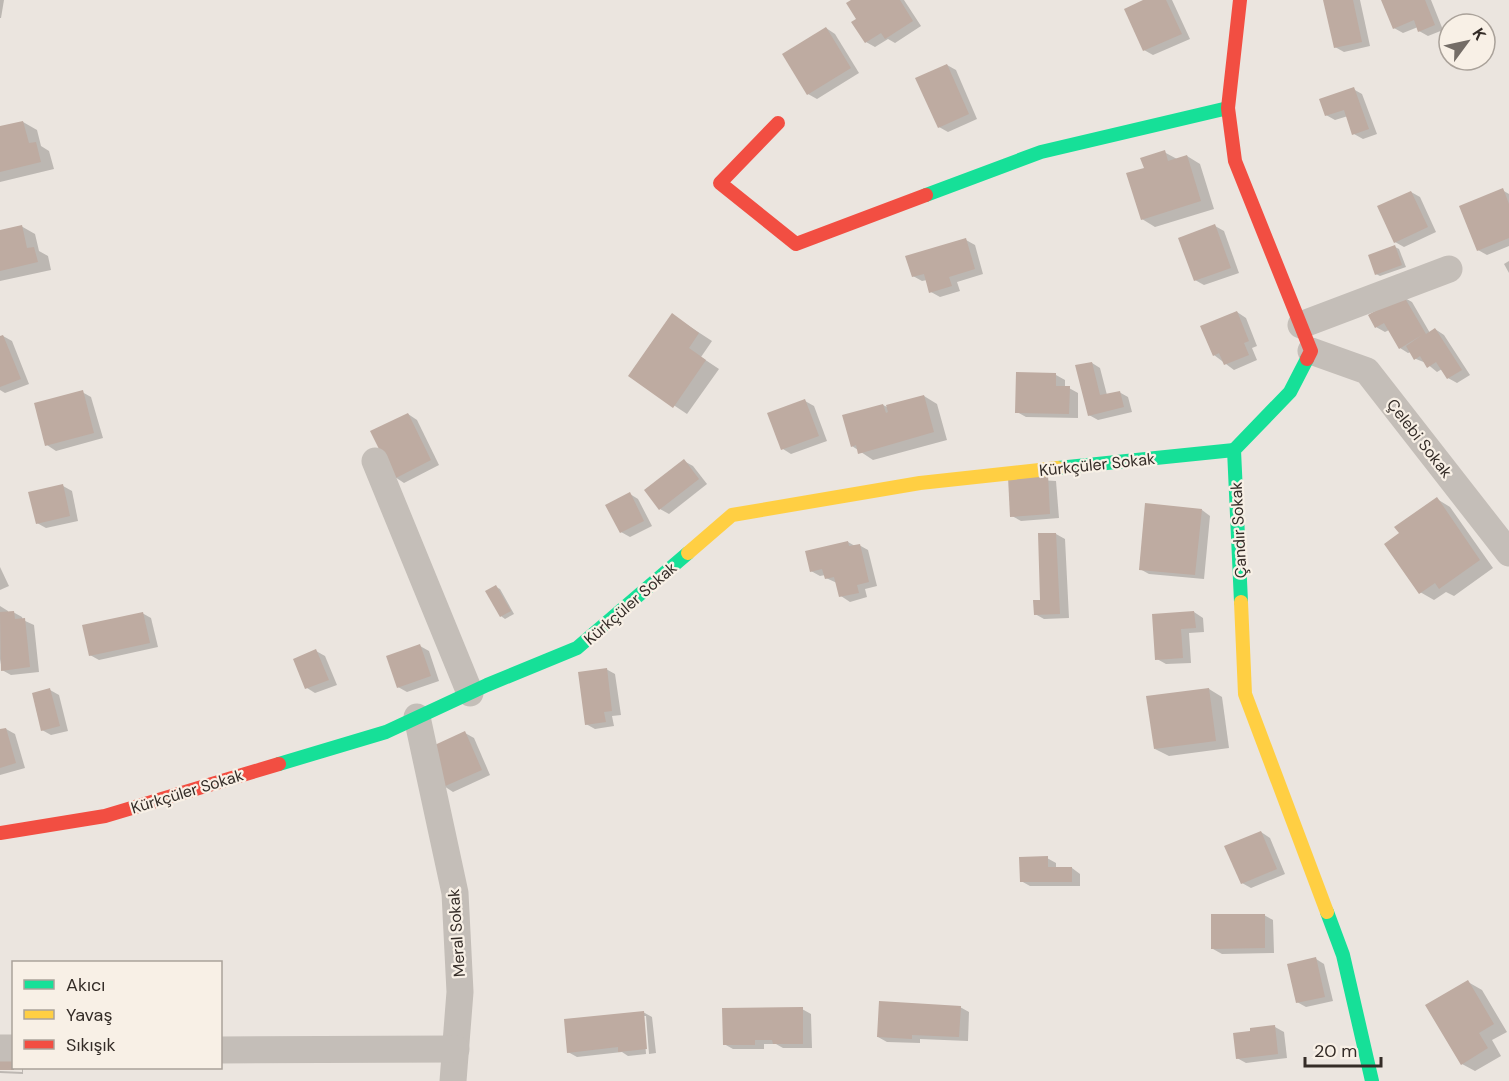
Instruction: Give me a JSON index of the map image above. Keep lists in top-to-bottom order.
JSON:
{
  "streets": {
    "street": [
      "Çelebi Sokak",
      "Kürkçüler Sokak",
      "Çandır Sokak",
      "Meral Sokak"
    ]
  },
  "crossings": [
    ["Kürkçüler Sokak", "Çandır Sokak"],
    ["Kürkçüler Sokak", "Meral Sokak"]
  ],
  "legend": ["Akıcı", "Yavaş", "Sıkışık"],
  "scale_bar": "20 m",
  "north": "top right"
}
